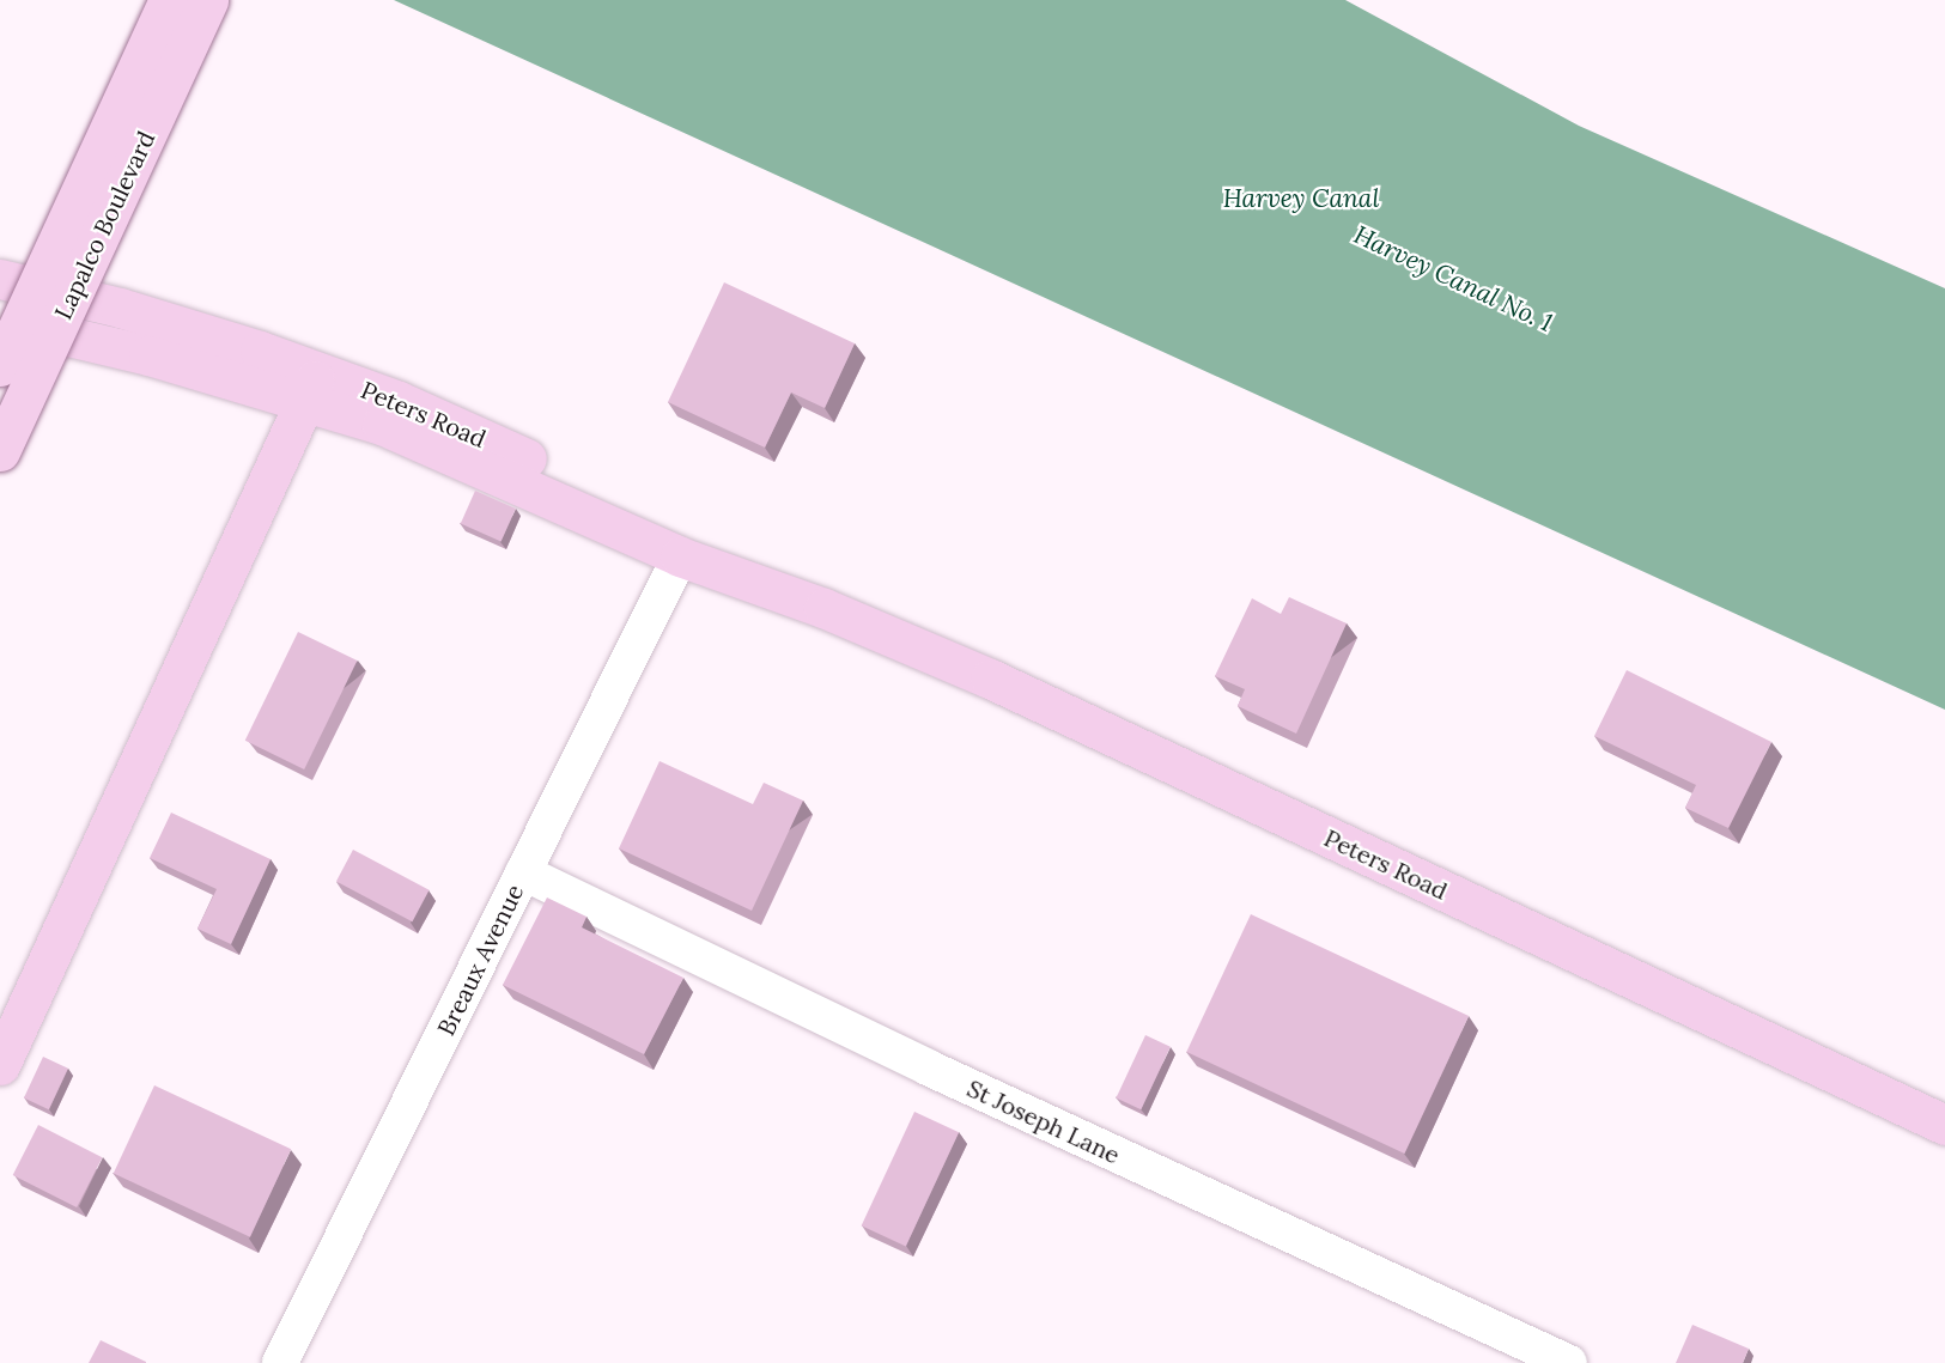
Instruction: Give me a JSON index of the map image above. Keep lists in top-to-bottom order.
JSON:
{
  "streets": {
    "main road": ["Lapalco Boulevard", "Peters Road"],
    "street": ["Breaux Avenue", "St Joseph Lane"]
  },
  "crossings": [
    ["Peters Road", "Breaux Avenue"],
    ["Breaux Avenue", "St Joseph Lane"]
  ],
  "water": ["Harvey Canal", "Harvey Canal No. 1"]
}
